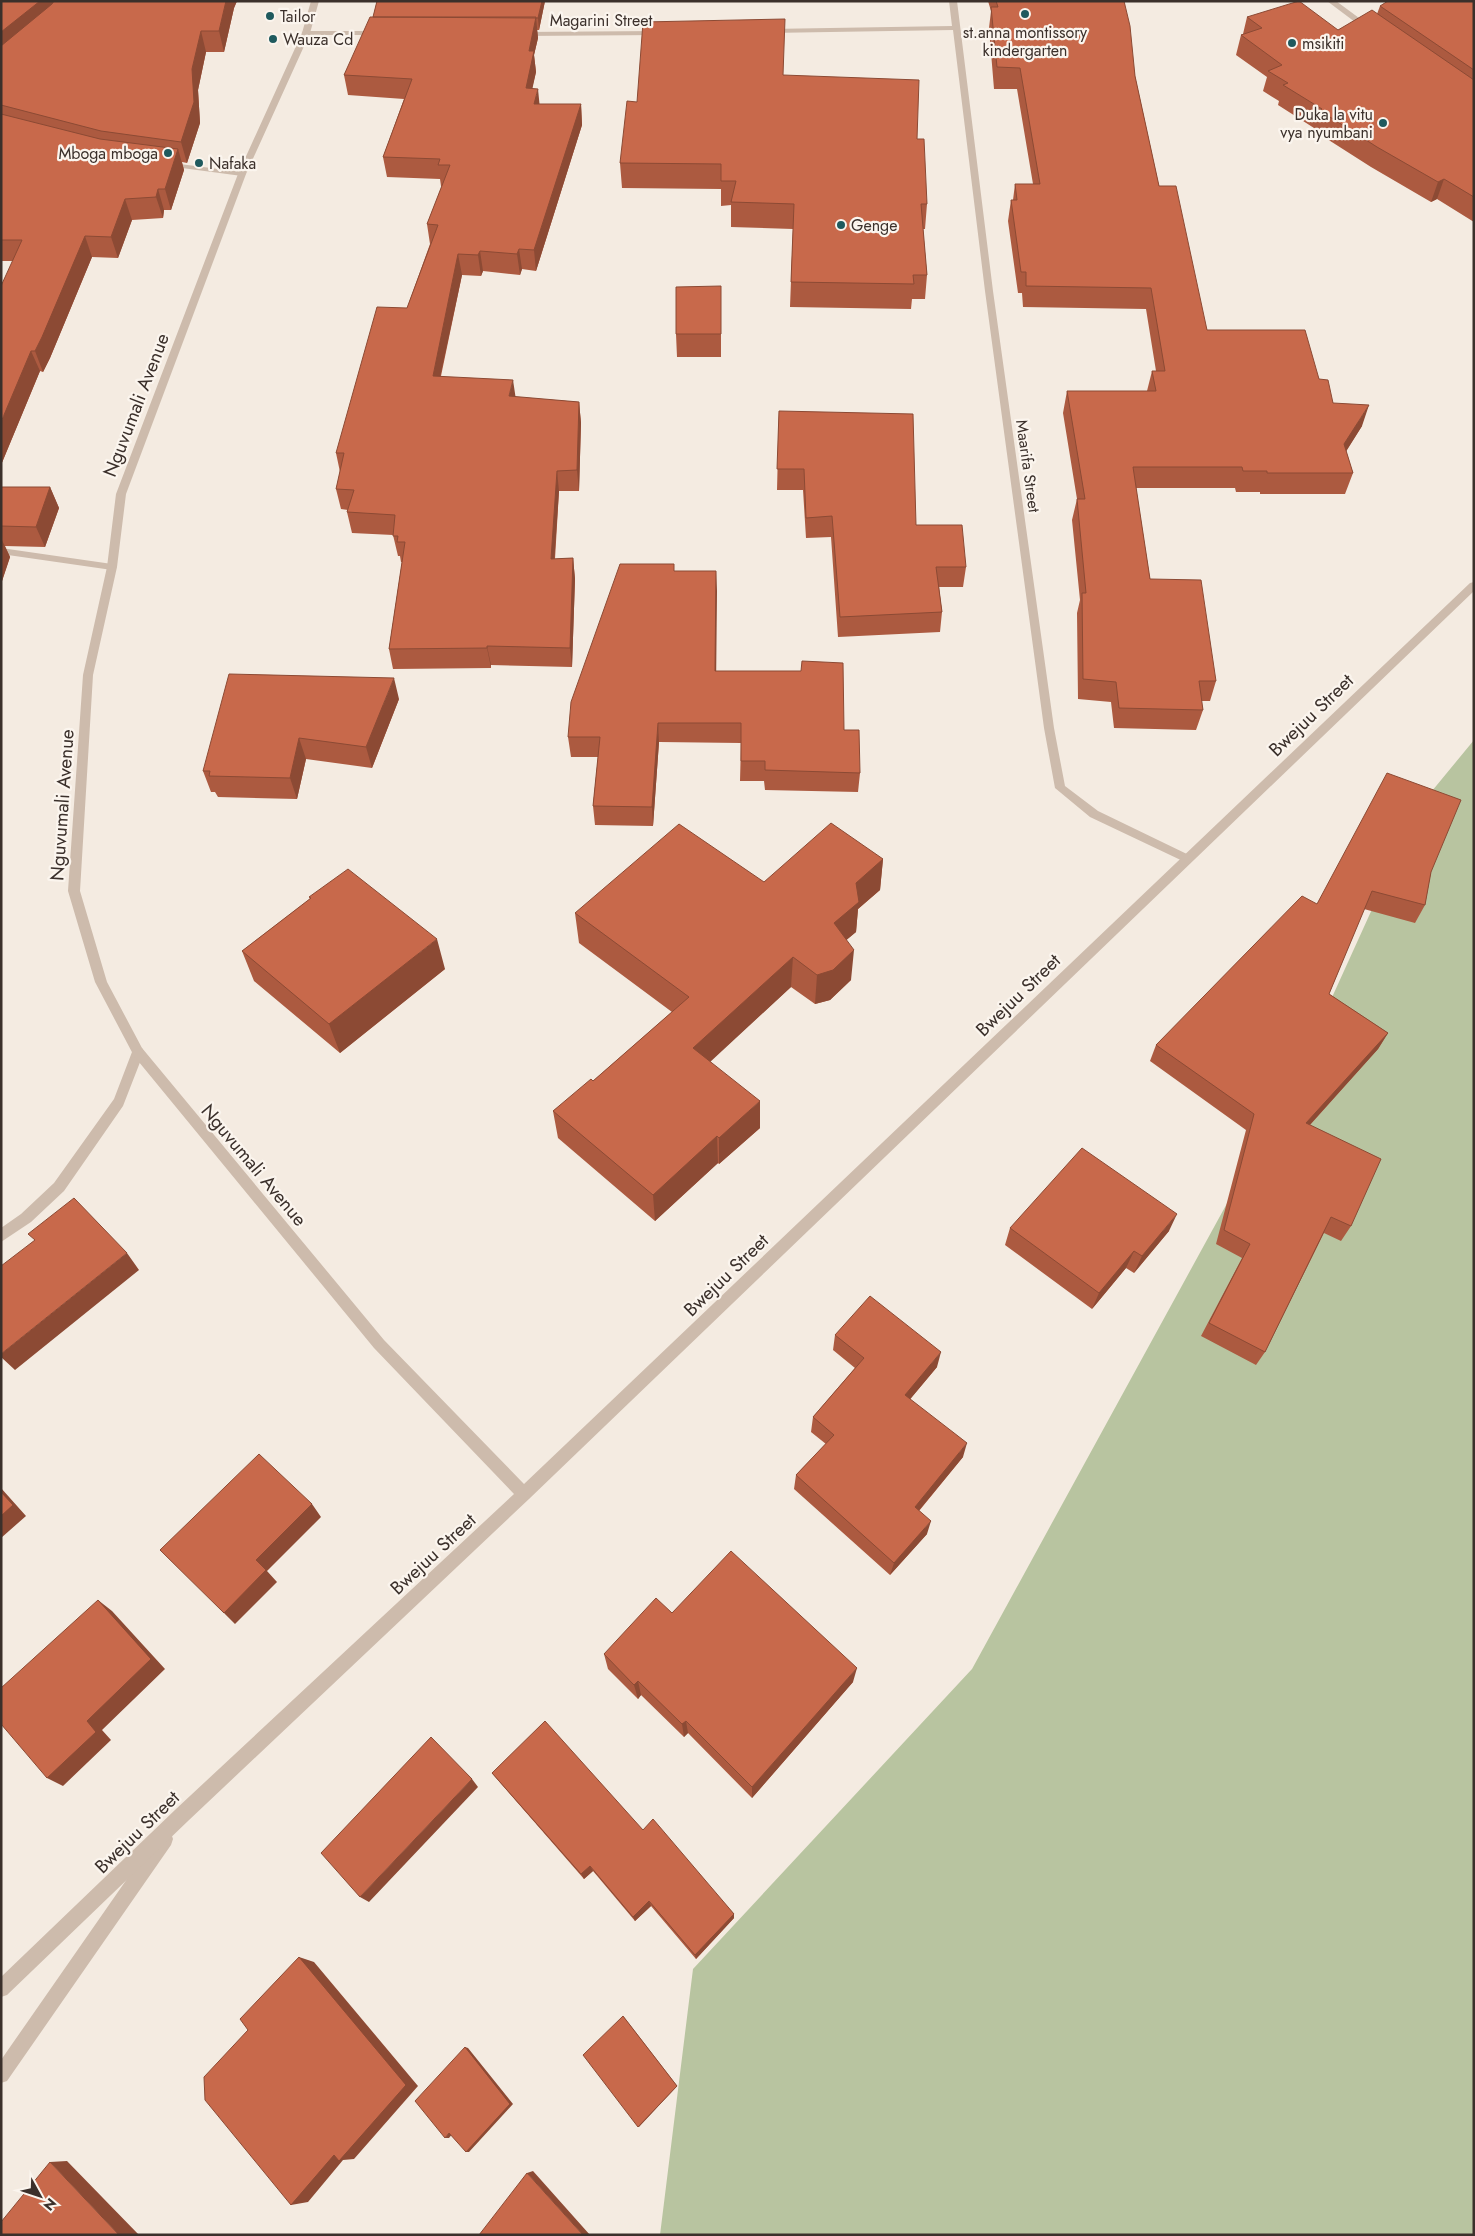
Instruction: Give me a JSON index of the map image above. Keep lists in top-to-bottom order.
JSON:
{
  "streets": {
    "street": [
      "Magarini Street",
      "Nguvumali Avenue",
      "Maarifa Street",
      "Bwejuu Street"
    ]
  },
  "crossings": [
    ["Nguvumali Avenue", "Bwejuu Street"],
    ["Maarifa Street", "Bwejuu Street"]
  ],
  "places": [
    "st.anna montissory kindergarten",
    "Tailor",
    "Wauza Cd",
    "msikiti",
    "Duka la vitu vya nyumbani",
    "Mboga mboga",
    "Nafaka",
    "Genge"
  ],
  "north": "bottom right"
}
